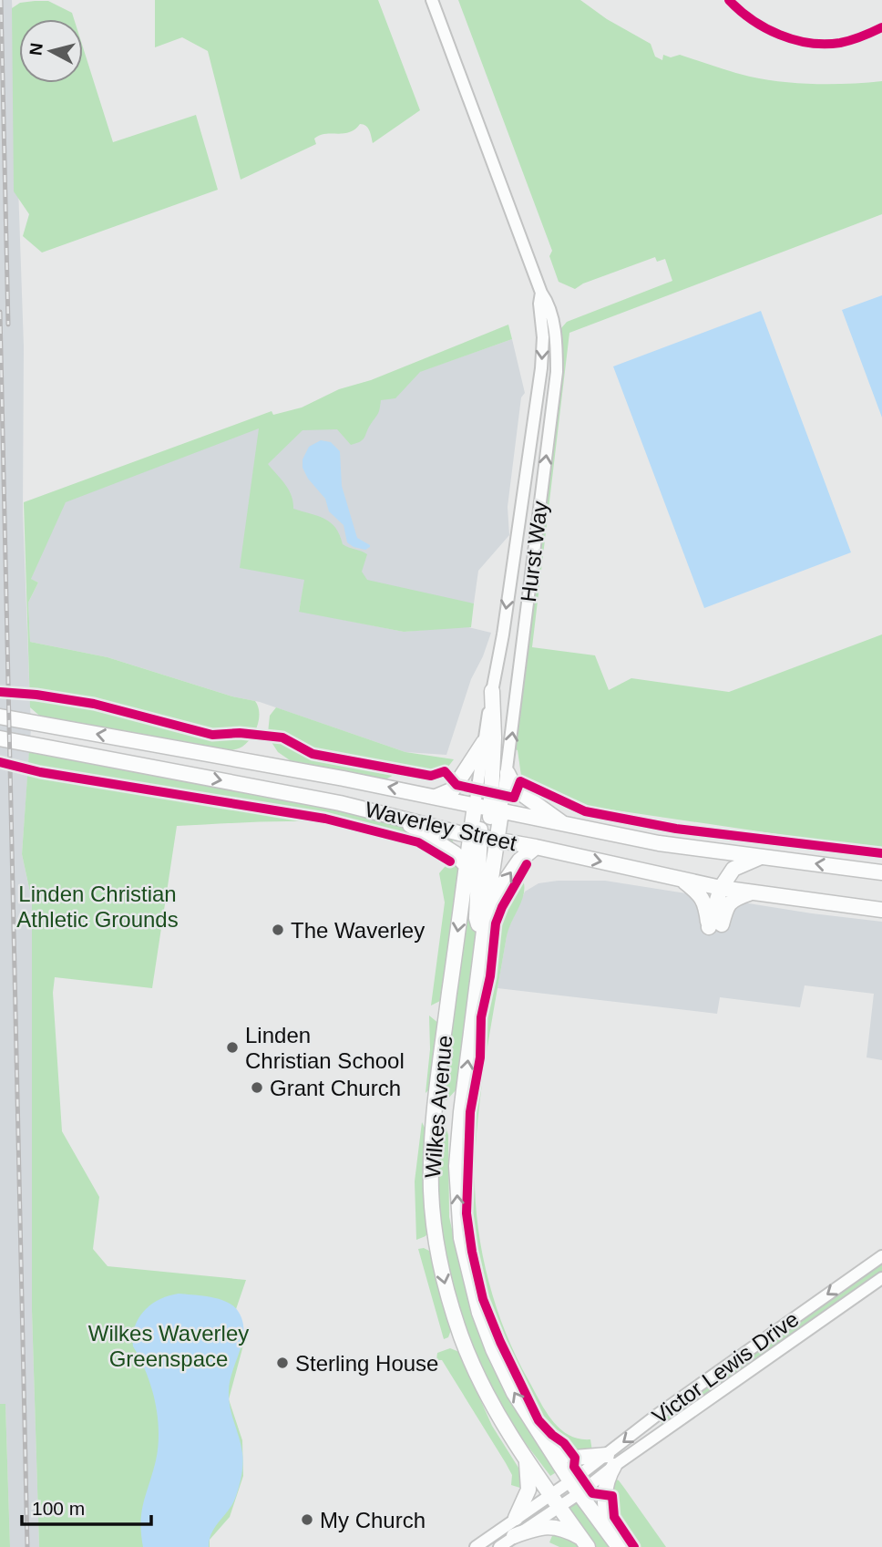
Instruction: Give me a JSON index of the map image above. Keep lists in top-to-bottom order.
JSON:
{
  "streets": {
    "main road": ["Waverley Street", "Wilkes Avenue"],
    "street": ["Hurst Way", "Victor Lewis Drive"]
  },
  "crossings": [
    ["Hurst Way", "Waverley Street"],
    ["Hurst Way", "Wilkes Avenue"],
    ["Waverley Street", "Wilkes Avenue"],
    ["Wilkes Avenue", "Victor Lewis Drive"]
  ],
  "parks": ["Linden Christian Athletic Grounds", "Wilkes Waverley Greenspace"],
  "places": [
    "The Waverley",
    "Linden Christian School",
    "Grant Church",
    "Sterling House",
    "My Church"
  ],
  "scale_bar": "100 m",
  "north": "left"
}
